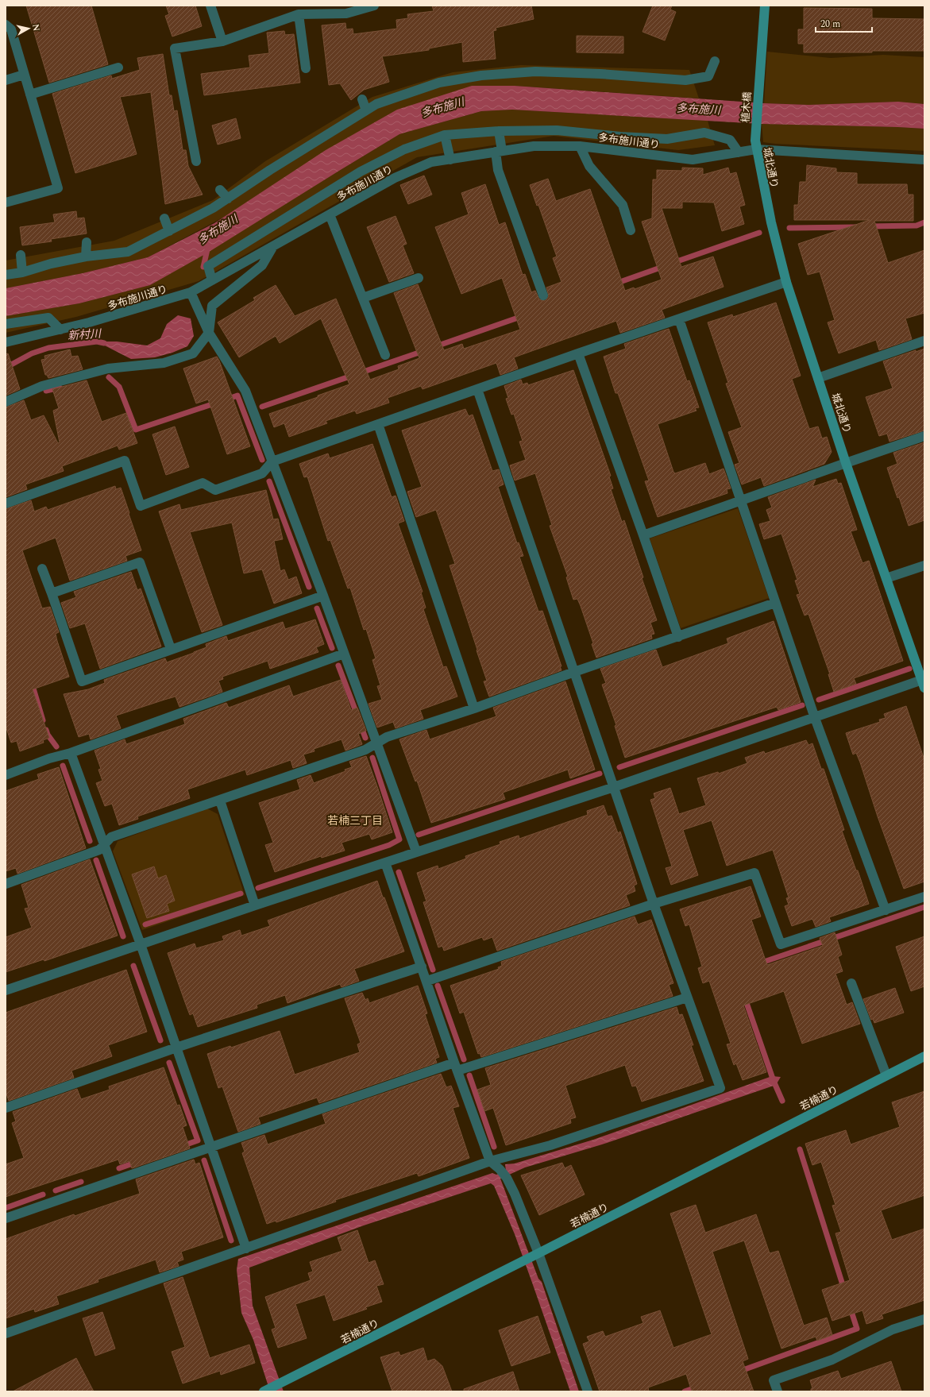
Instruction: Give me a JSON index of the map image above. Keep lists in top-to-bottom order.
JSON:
{
  "streets": {
    "street": [
      "植木橋",
      "多布施川通り",
      "城北通り",
      "若楠通り"
    ]
  },
  "crossings": [
    ["植木橋", "多布施川通り"],
    ["植木橋", "城北通り"],
    ["多布施川通り", "城北通り"]
  ],
  "districts": ["若楠三丁目"],
  "water": ["多布施川", "新村川"],
  "scale_bar": "20 m",
  "north": "right"
}
